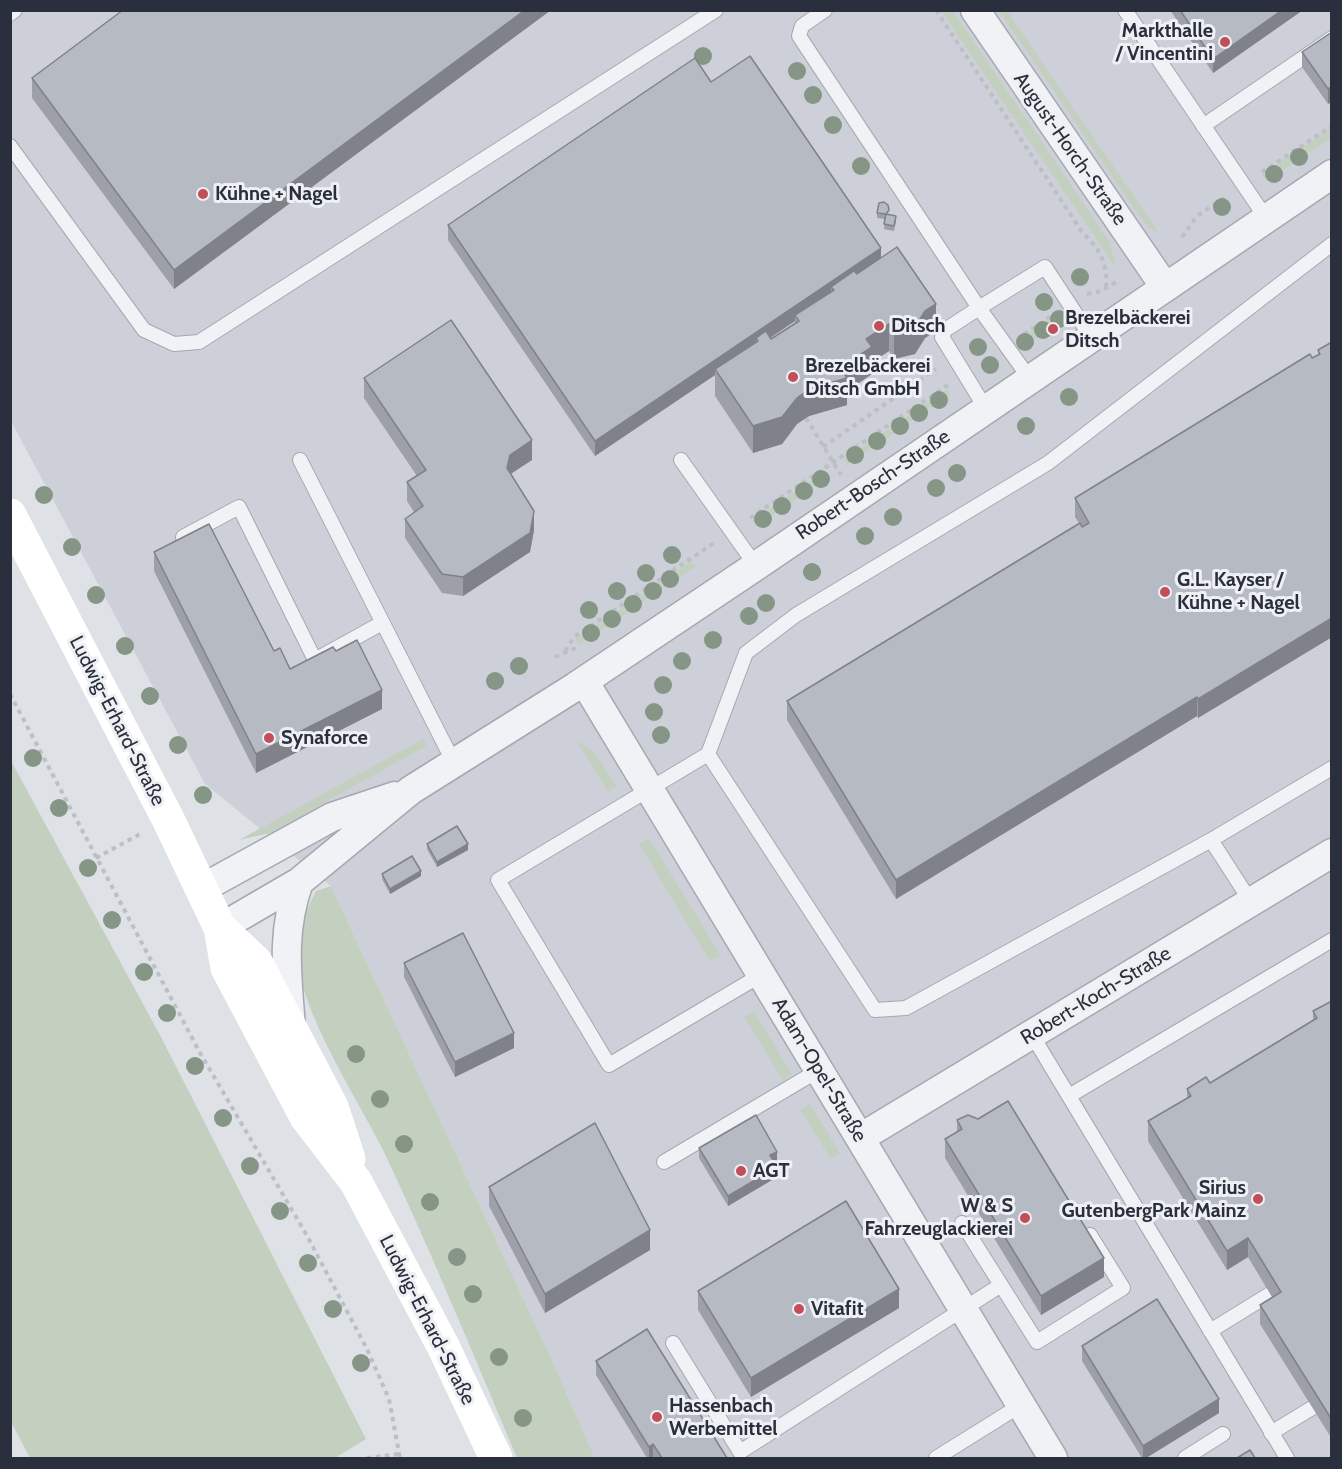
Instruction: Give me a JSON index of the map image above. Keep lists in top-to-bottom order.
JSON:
{
  "streets": {
    "main road": ["Ludwig-Erhard-Straße"],
    "street": [
      "August-Horch-Straße",
      "Robert-Bosch-Straße",
      "Robert-Koch-Straße",
      "Adam-Opel-Straße"
    ]
  },
  "crossings": [
    ["August-Horch-Straße", "Robert-Bosch-Straße"],
    ["Robert-Bosch-Straße", "Ludwig-Erhard-Straße"],
    ["Robert-Bosch-Straße", "Adam-Opel-Straße"],
    ["Robert-Koch-Straße", "Adam-Opel-Straße"]
  ],
  "places": [
    "Markthalle / Vincentini",
    "Kühne + Nagel",
    "Ditsch",
    "Brezelbäckerei Ditsch",
    "Brezelbäckerei Ditsch GmbH",
    "G.L. Kayser / Kühne + Nagel",
    "Synaforce",
    "AGT",
    "Sirius GutenbergPark Mainz",
    "W & S Fahrzeuglackierei",
    "Vitafit",
    "Hassenbach Werbemittel"
  ]
}
